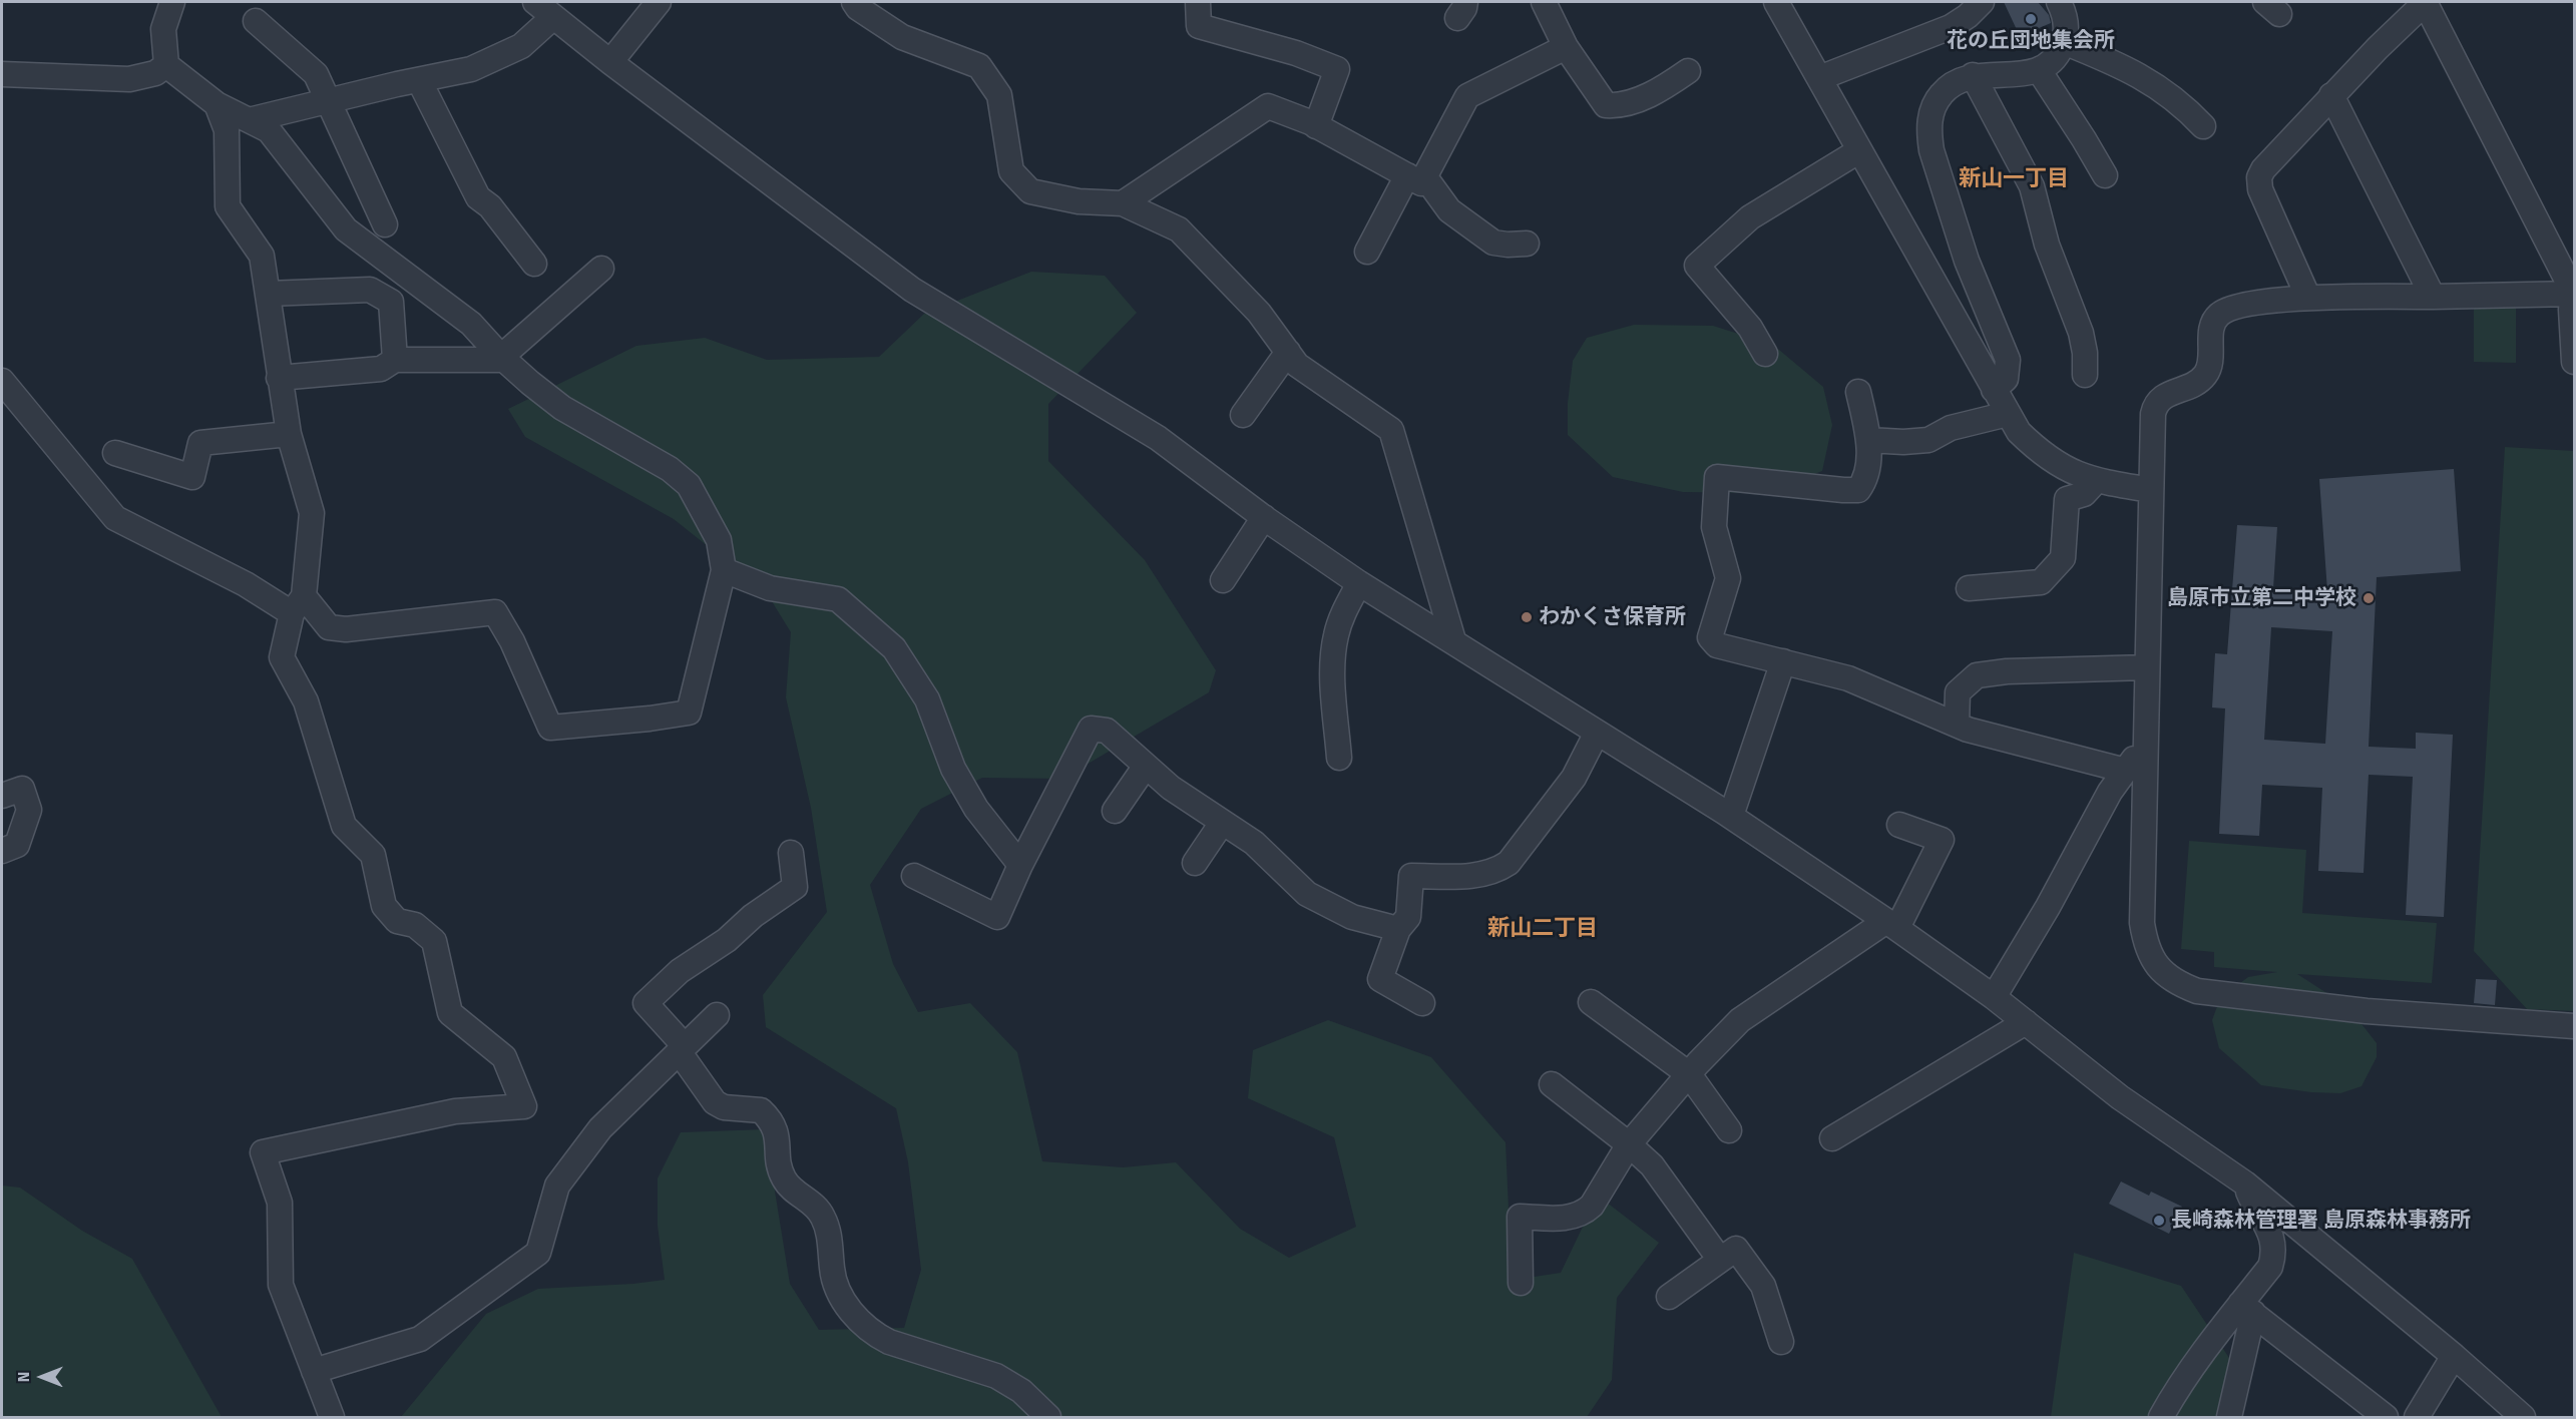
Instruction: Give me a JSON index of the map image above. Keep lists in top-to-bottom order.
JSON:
{
  "districts": ["新山一丁目", "新山二丁目"],
  "places": [
    "花の丘団地集会所",
    "島原市立第二中学校",
    "わかくさ保育所",
    "長崎森林管理署 島原森林事務所"
  ],
  "north": "left"
}
